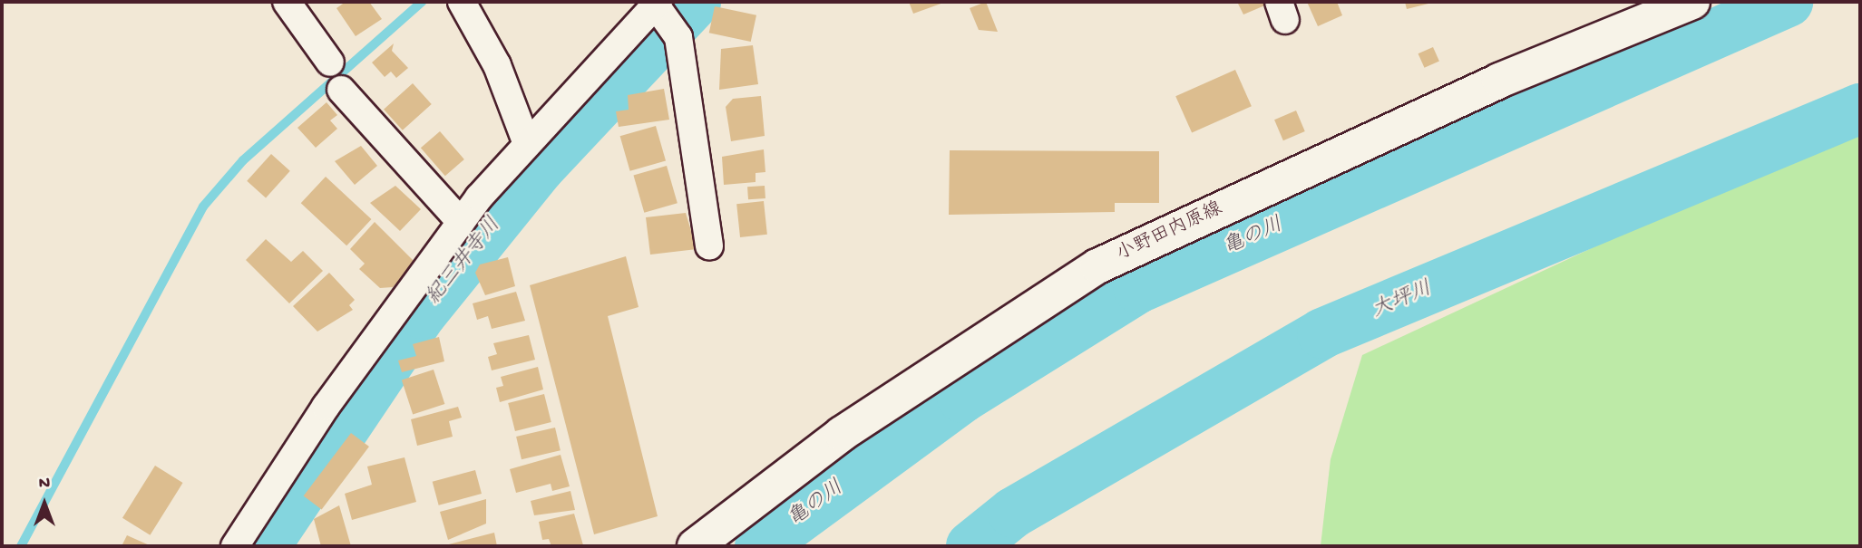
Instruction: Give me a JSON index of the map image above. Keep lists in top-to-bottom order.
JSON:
{
  "streets": {
    "main road": ["小野田内原線"]
  },
  "water": ["亀の川", "紀三井寺川", "大坪川"],
  "north": "top"
}
